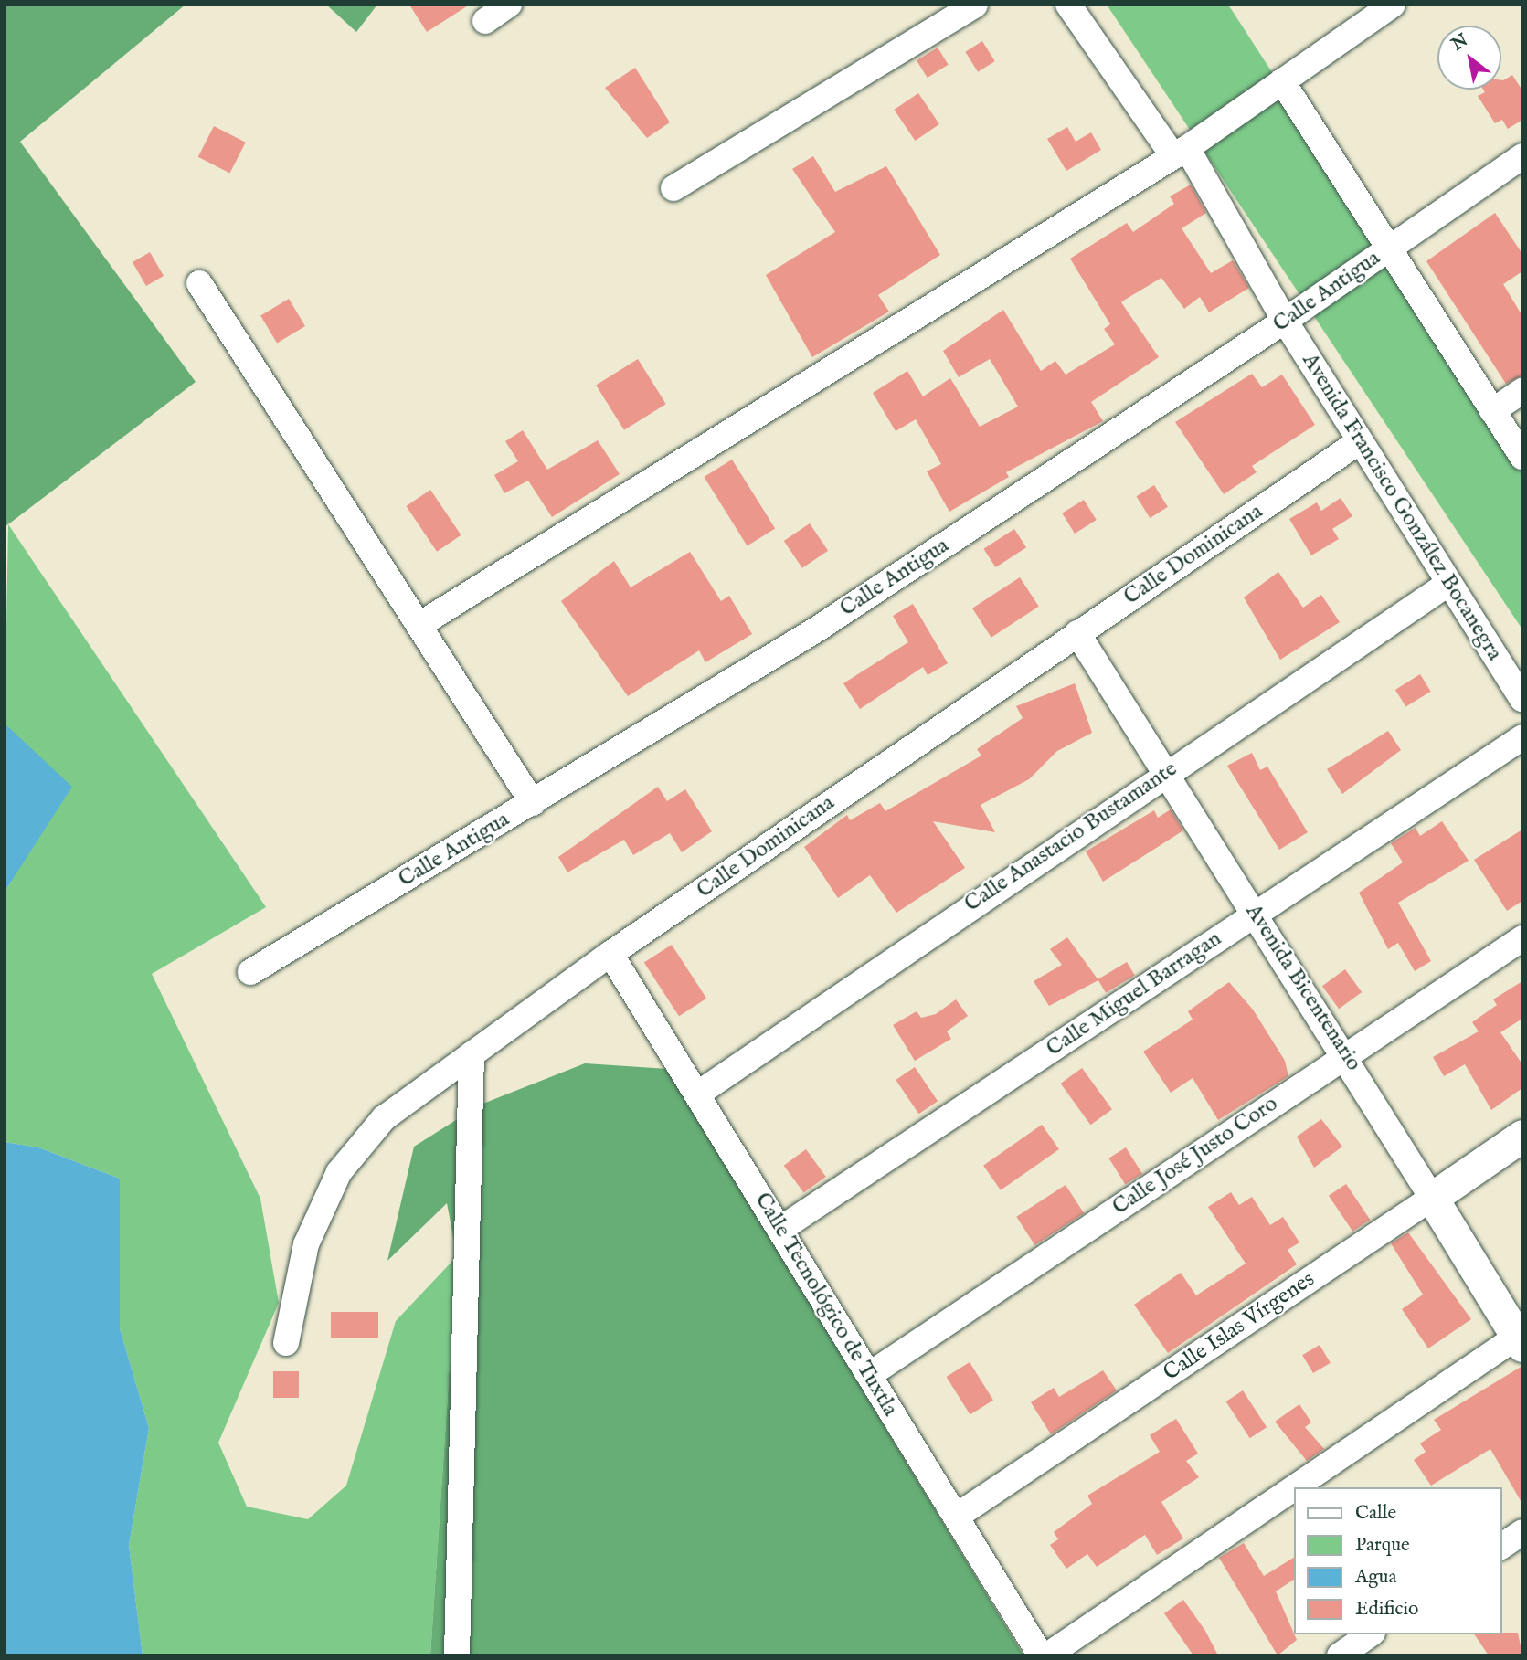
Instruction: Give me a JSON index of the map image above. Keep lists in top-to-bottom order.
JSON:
{
  "streets": {
    "street": [
      "Calle Antigua",
      "Avenida Francisco González Bocanegra",
      "Calle Dominicana",
      "Calle Anastacio Bustamante",
      "Avenida Bicentenario",
      "Calle Miguel Barragan",
      "Calle José Justo Coro",
      "Calle Tecnológico de Tuxtla",
      "Calle Islas Vírgenes"
    ]
  },
  "crossings": [
    ["Calle Antigua", "Avenida Francisco González Bocanegra"],
    ["Avenida Francisco González Bocanegra", "Calle Dominicana"],
    ["Avenida Francisco González Bocanegra", "Calle Anastacio Bustamante"],
    ["Calle Dominicana", "Avenida Bicentenario"],
    ["Calle Dominicana", "Calle Tecnológico de Tuxtla"],
    ["Calle Anastacio Bustamante", "Avenida Bicentenario"],
    ["Calle Anastacio Bustamante", "Calle Tecnológico de Tuxtla"],
    ["Avenida Bicentenario", "Calle Miguel Barragan"],
    ["Avenida Bicentenario", "Calle José Justo Coro"],
    ["Avenida Bicentenario", "Calle Islas Vírgenes"],
    ["Calle Miguel Barragan", "Calle Tecnológico de Tuxtla"],
    ["Calle José Justo Coro", "Calle Tecnológico de Tuxtla"],
    ["Calle Tecnológico de Tuxtla", "Calle Islas Vírgenes"]
  ],
  "legend": [
    "Calle",
    "Parque",
    "Agua",
    "Edificio"
  ],
  "north": "top left"
}
